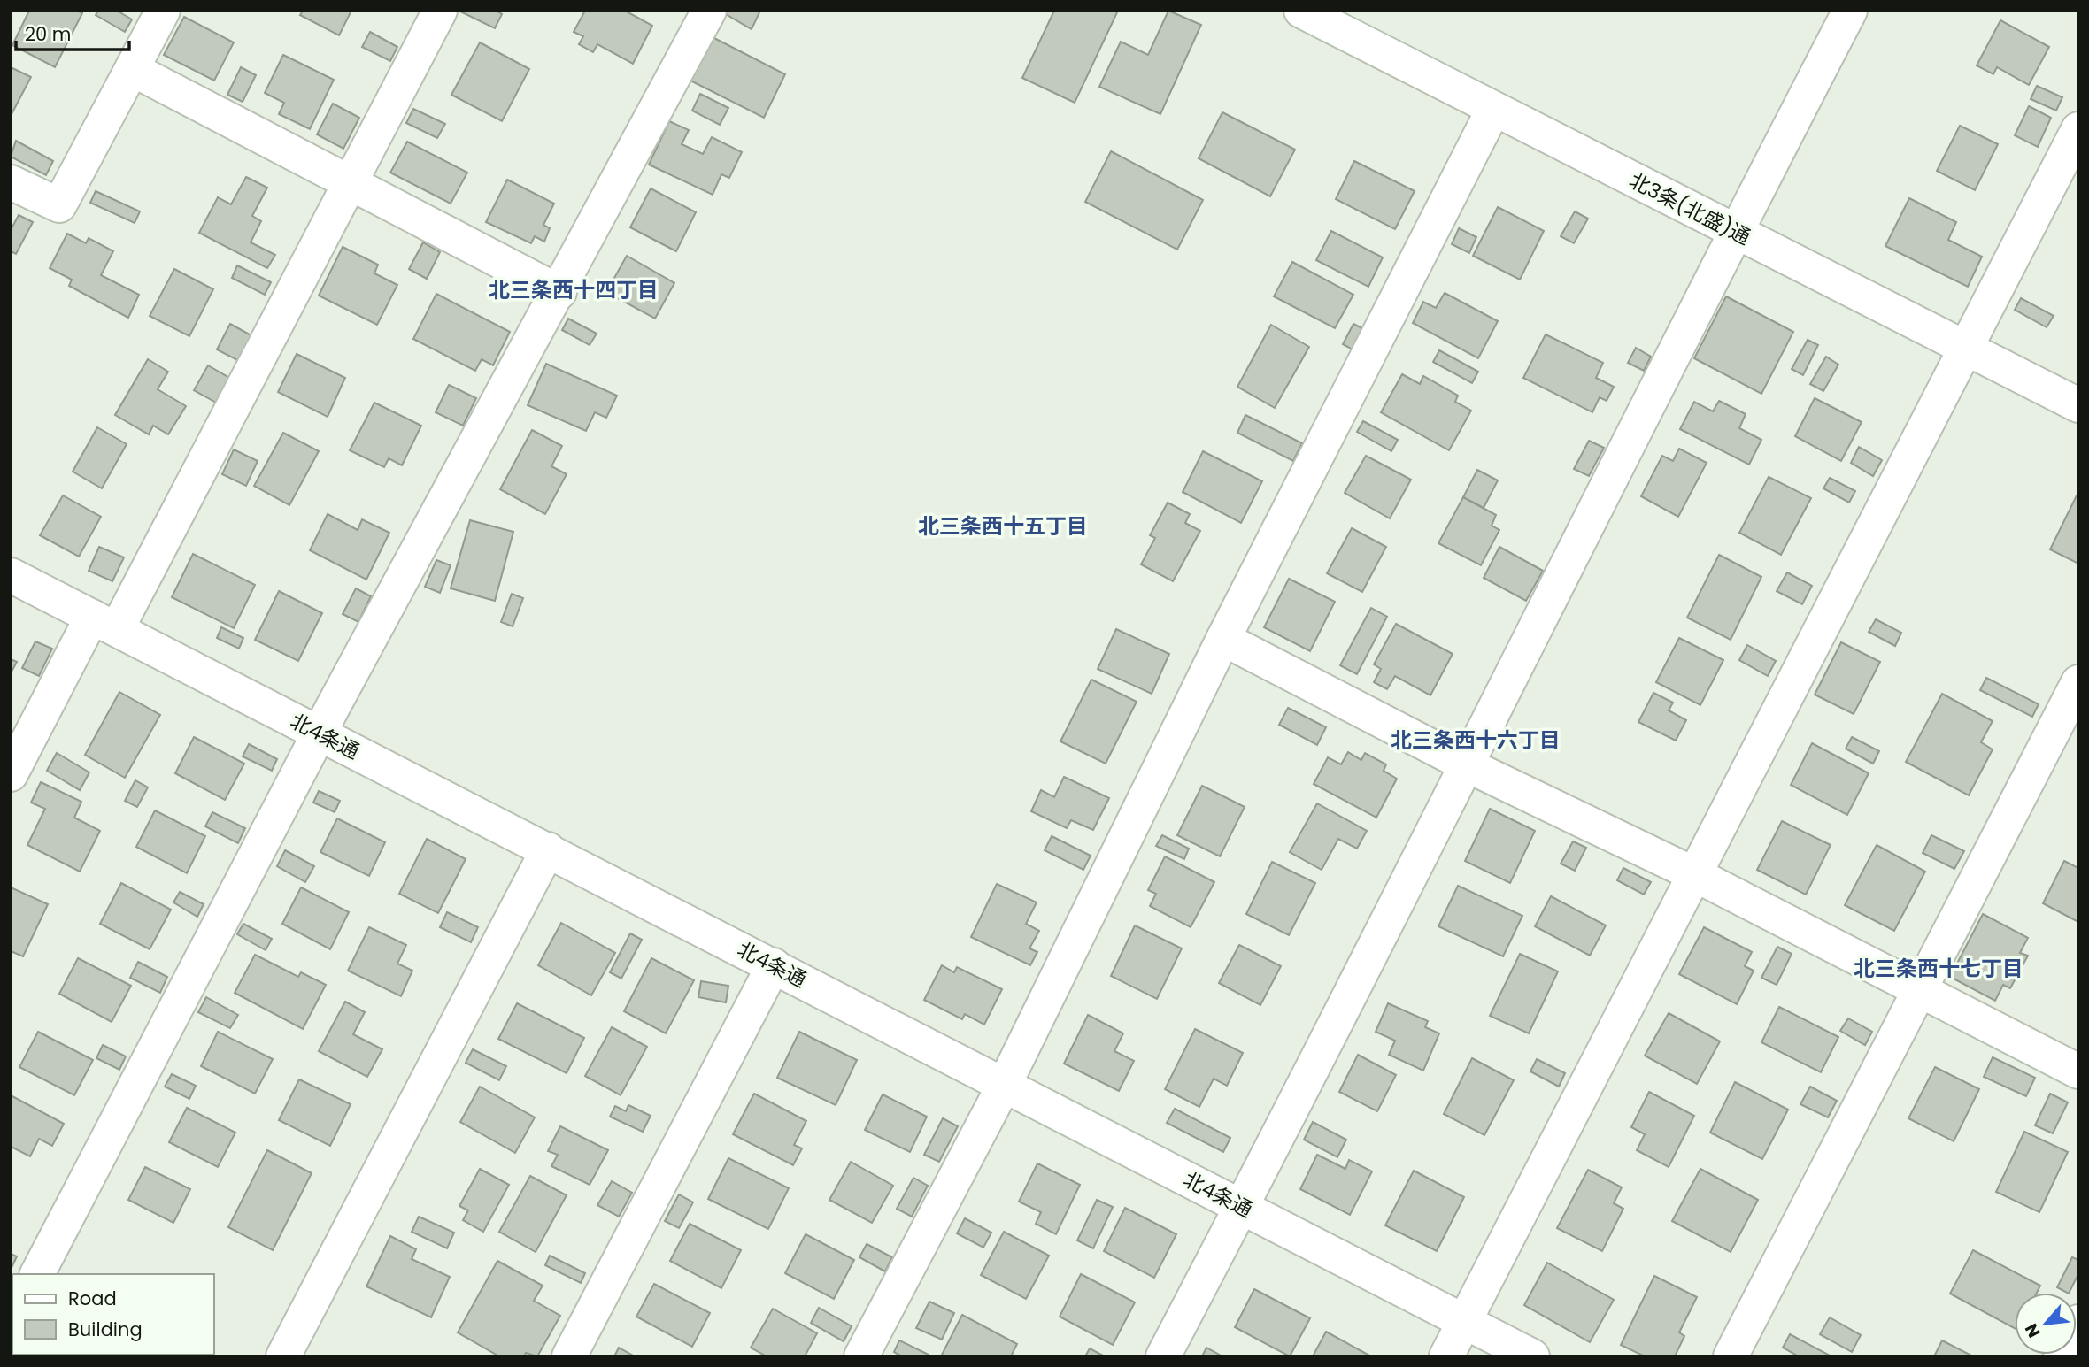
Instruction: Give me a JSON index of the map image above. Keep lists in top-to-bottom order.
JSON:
{
  "streets": {
    "street": ["北3条(北盛)通", "北4条通"]
  },
  "districts": [
    "北三条西十四丁目",
    "北三条西十五丁目",
    "北三条西十六丁目",
    "北三条西十七丁目"
  ],
  "legend": ["Road", "Building"],
  "scale_bar": "20 m",
  "north": "bottom left"
}
